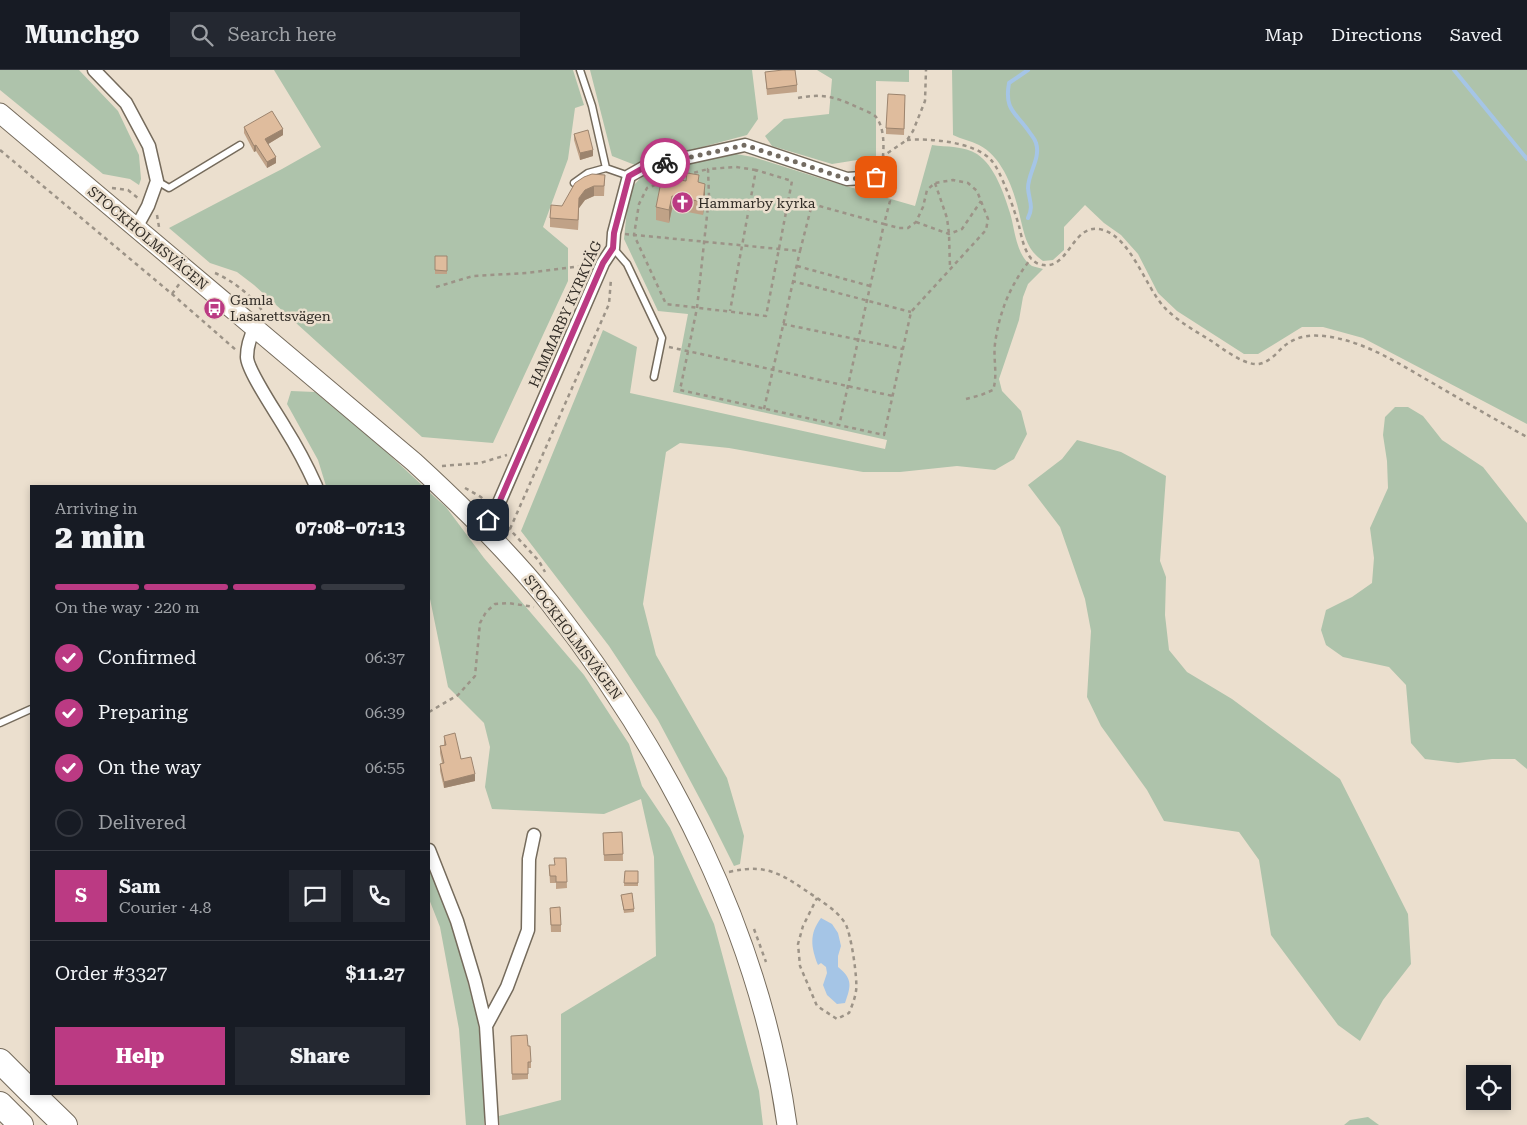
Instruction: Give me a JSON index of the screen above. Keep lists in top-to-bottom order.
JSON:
{
  "streets": {
    "street": ["STOCKHOLMSVÄGEN", "HAMMARBY KYRKVÄG"]
  },
  "crossings": [
    ["STOCKHOLMSVÄGEN", "HAMMARBY KYRKVÄG"]
  ],
  "places": {
    "church": ["Hammarby kyrka"],
    "bus stop": ["Gamla Lasarettsvägen"]
  },
  "page": {
    "header": "Munchgo",
    "search": "Search here",
    "nav": ["Map", "Directions", "Saved"],
    "heading": ["2 min", "Arriving in", "07:08–07:13"],
    "panel": [
      "Sam",
      "Courier · 4.8",
      "Order #3327",
      "$11.27"
    ],
    "bar": "On the way · 220 m",
    "list": [
      ["Confirmed", "06:37"],
      ["Preparing", "06:39"],
      ["On the way", "06:55"],
      "Delivered"
    ],
    "round": "S",
    "buttons": ["Help", "Share"]
  }
}
